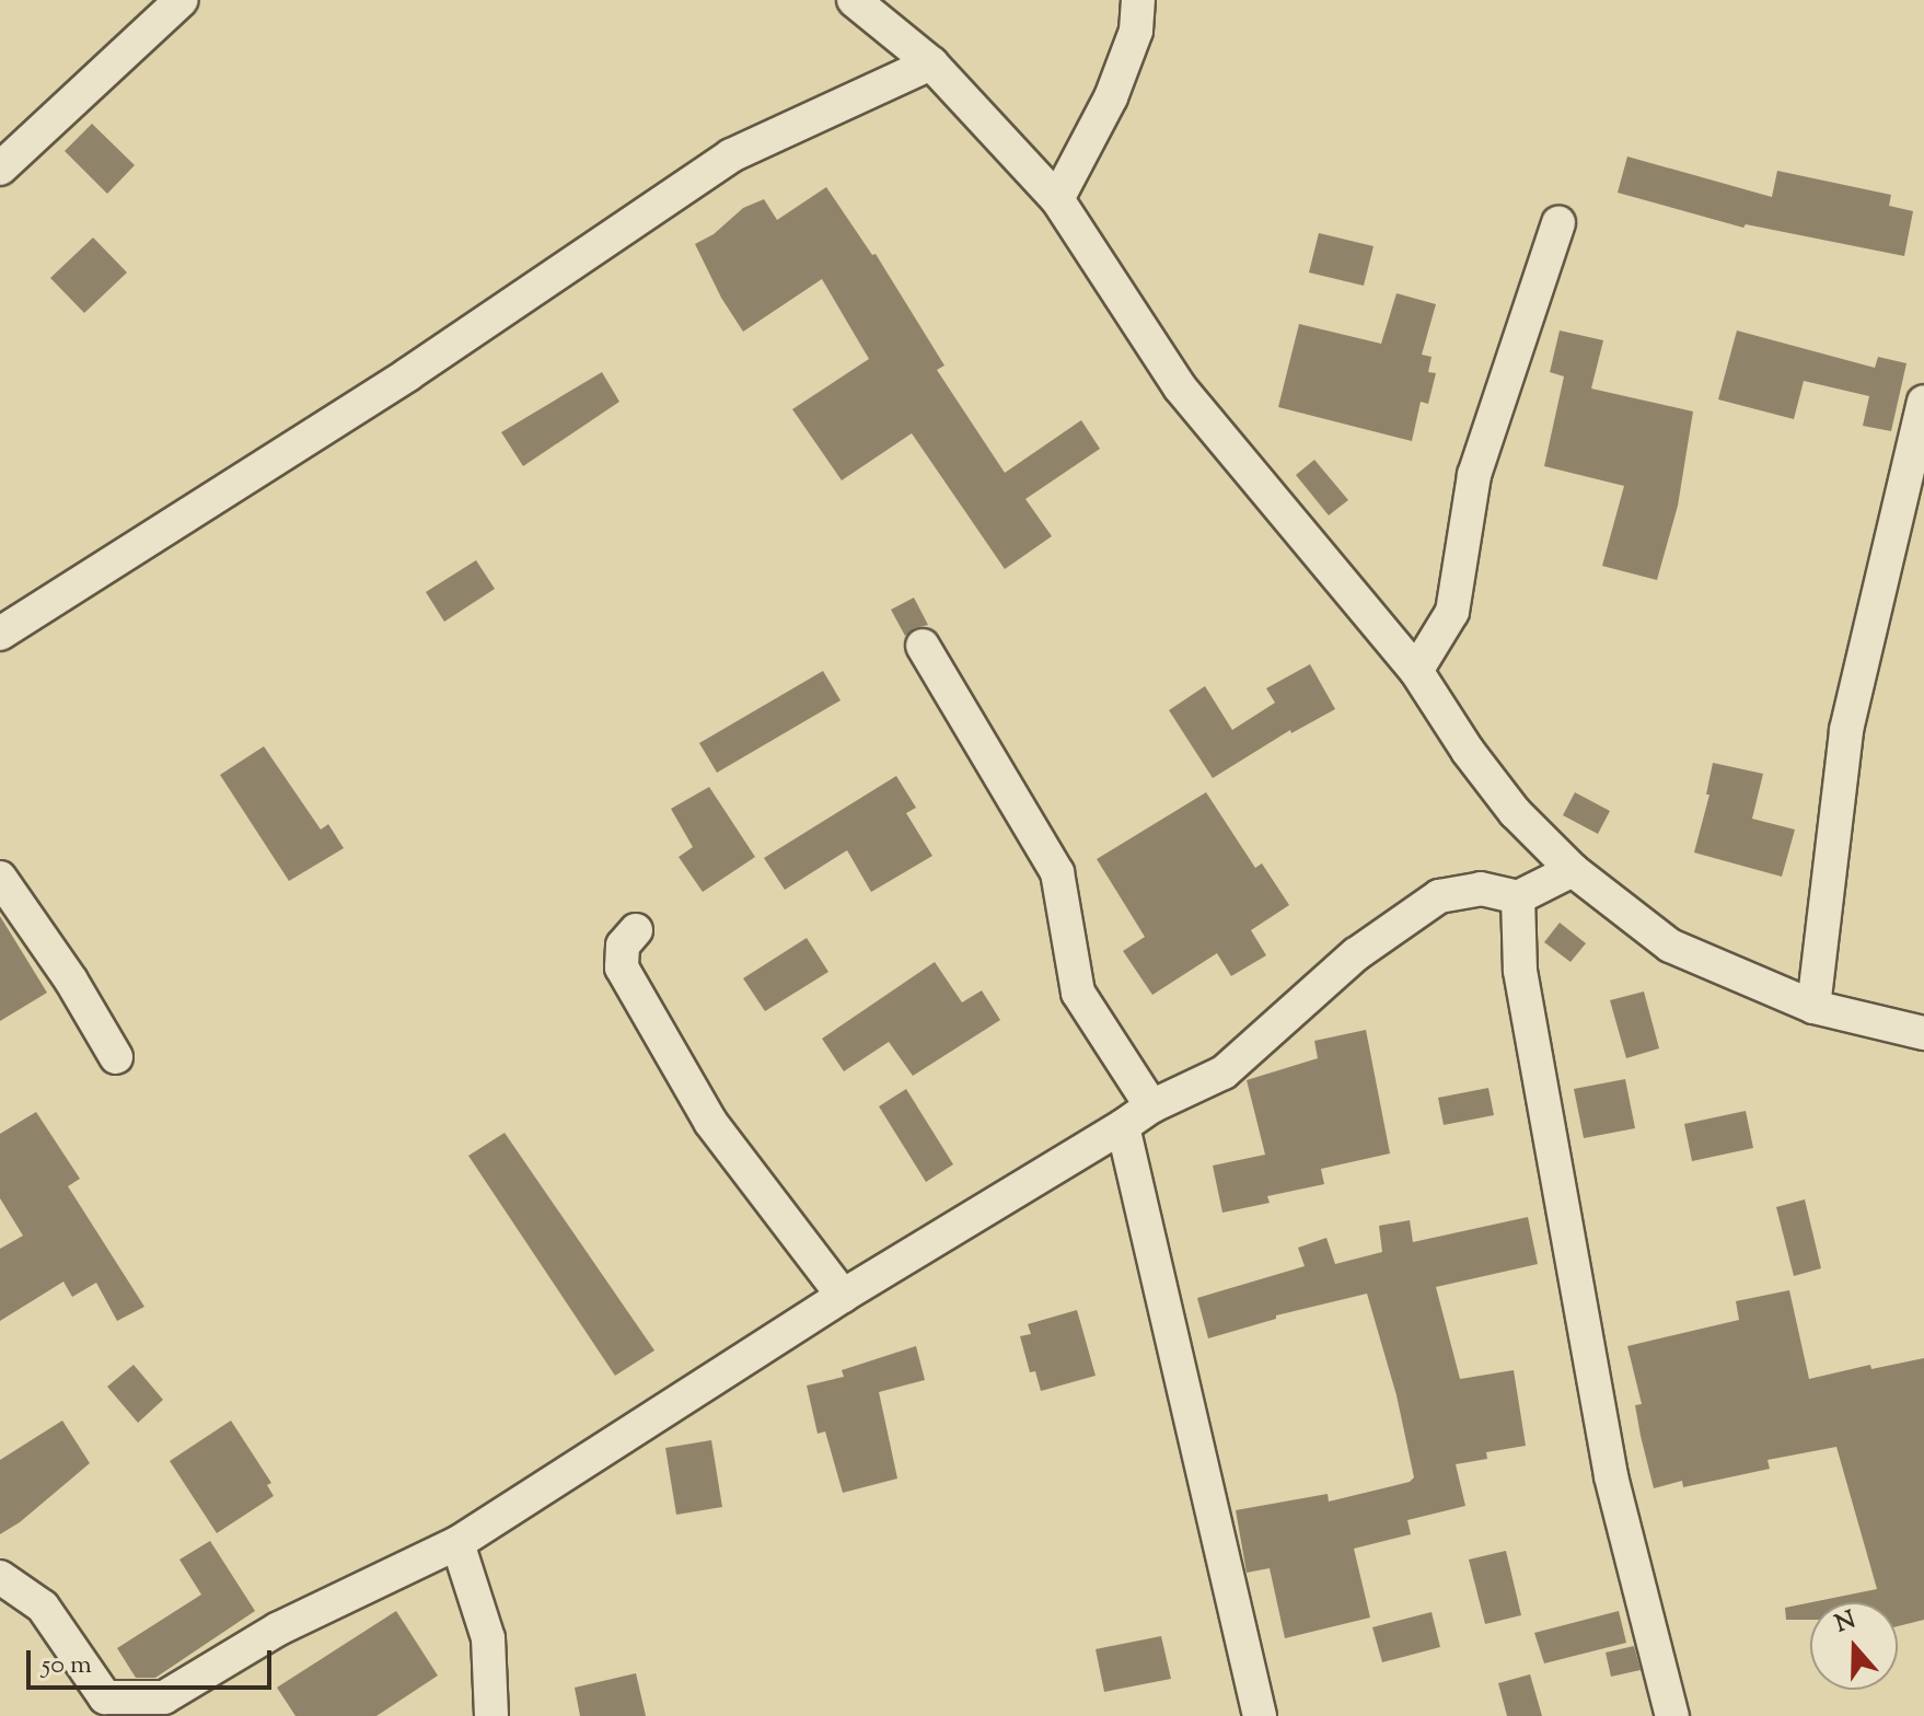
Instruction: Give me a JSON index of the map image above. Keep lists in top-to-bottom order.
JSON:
{
  "scale_bar": "50 m",
  "north": "top"
}
